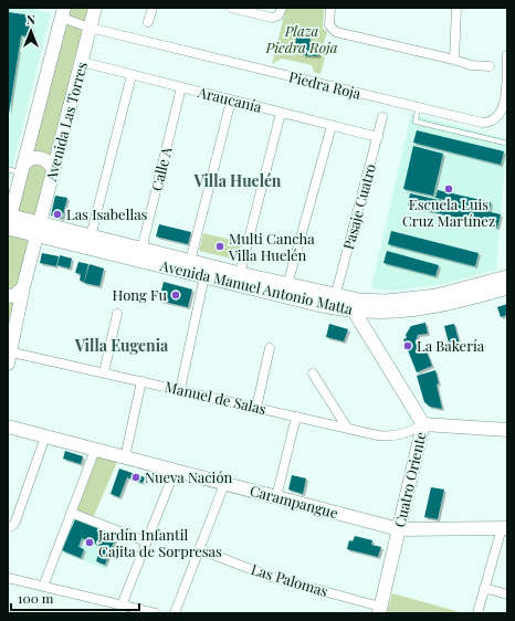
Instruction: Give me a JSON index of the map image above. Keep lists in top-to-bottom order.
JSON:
{
  "streets": {
    "main road": ["Avenida Manuel Antonio Matta"],
    "street": [
      "Piedra Roja",
      "Araucanía",
      "Avenida Las Torres",
      "Calle A",
      "Pasaje Cuatro",
      "Manuel de Salas",
      "Cuatro Oriente",
      "Carampangue",
      "Las Palomas"
    ]
  },
  "crossings": [
    ["Piedra Roja", "Avenida Las Torres"],
    ["Araucanía", "Avenida Las Torres"],
    ["Araucanía", "Calle A"],
    ["Araucanía", "Pasaje Cuatro"],
    ["Avenida Las Torres", "Avenida Manuel Antonio Matta"],
    ["Avenida Las Torres", "Manuel de Salas"],
    ["Calle A", "Avenida Manuel Antonio Matta"],
    ["Pasaje Cuatro", "Avenida Manuel Antonio Matta"],
    ["Avenida Manuel Antonio Matta", "Cuatro Oriente"],
    ["Manuel de Salas", "Cuatro Oriente"],
    ["Cuatro Oriente", "Carampangue"],
    ["Cuatro Oriente", "Las Palomas"]
  ],
  "districts": ["Villa Huelén", "Villa Eugenia"],
  "parks": ["Plaza Piedra Roja"],
  "places": [
    "Escuela Luis Cruz Martínez",
    "Las Isabellas",
    "Multi Cancha Villa Huelén",
    "Hong Fu",
    "La Bakería",
    "Nueva Nación",
    "Jardín Infantil Cajita de Sorpresas"
  ],
  "scale_bar": "100 m",
  "north": "top"
}
